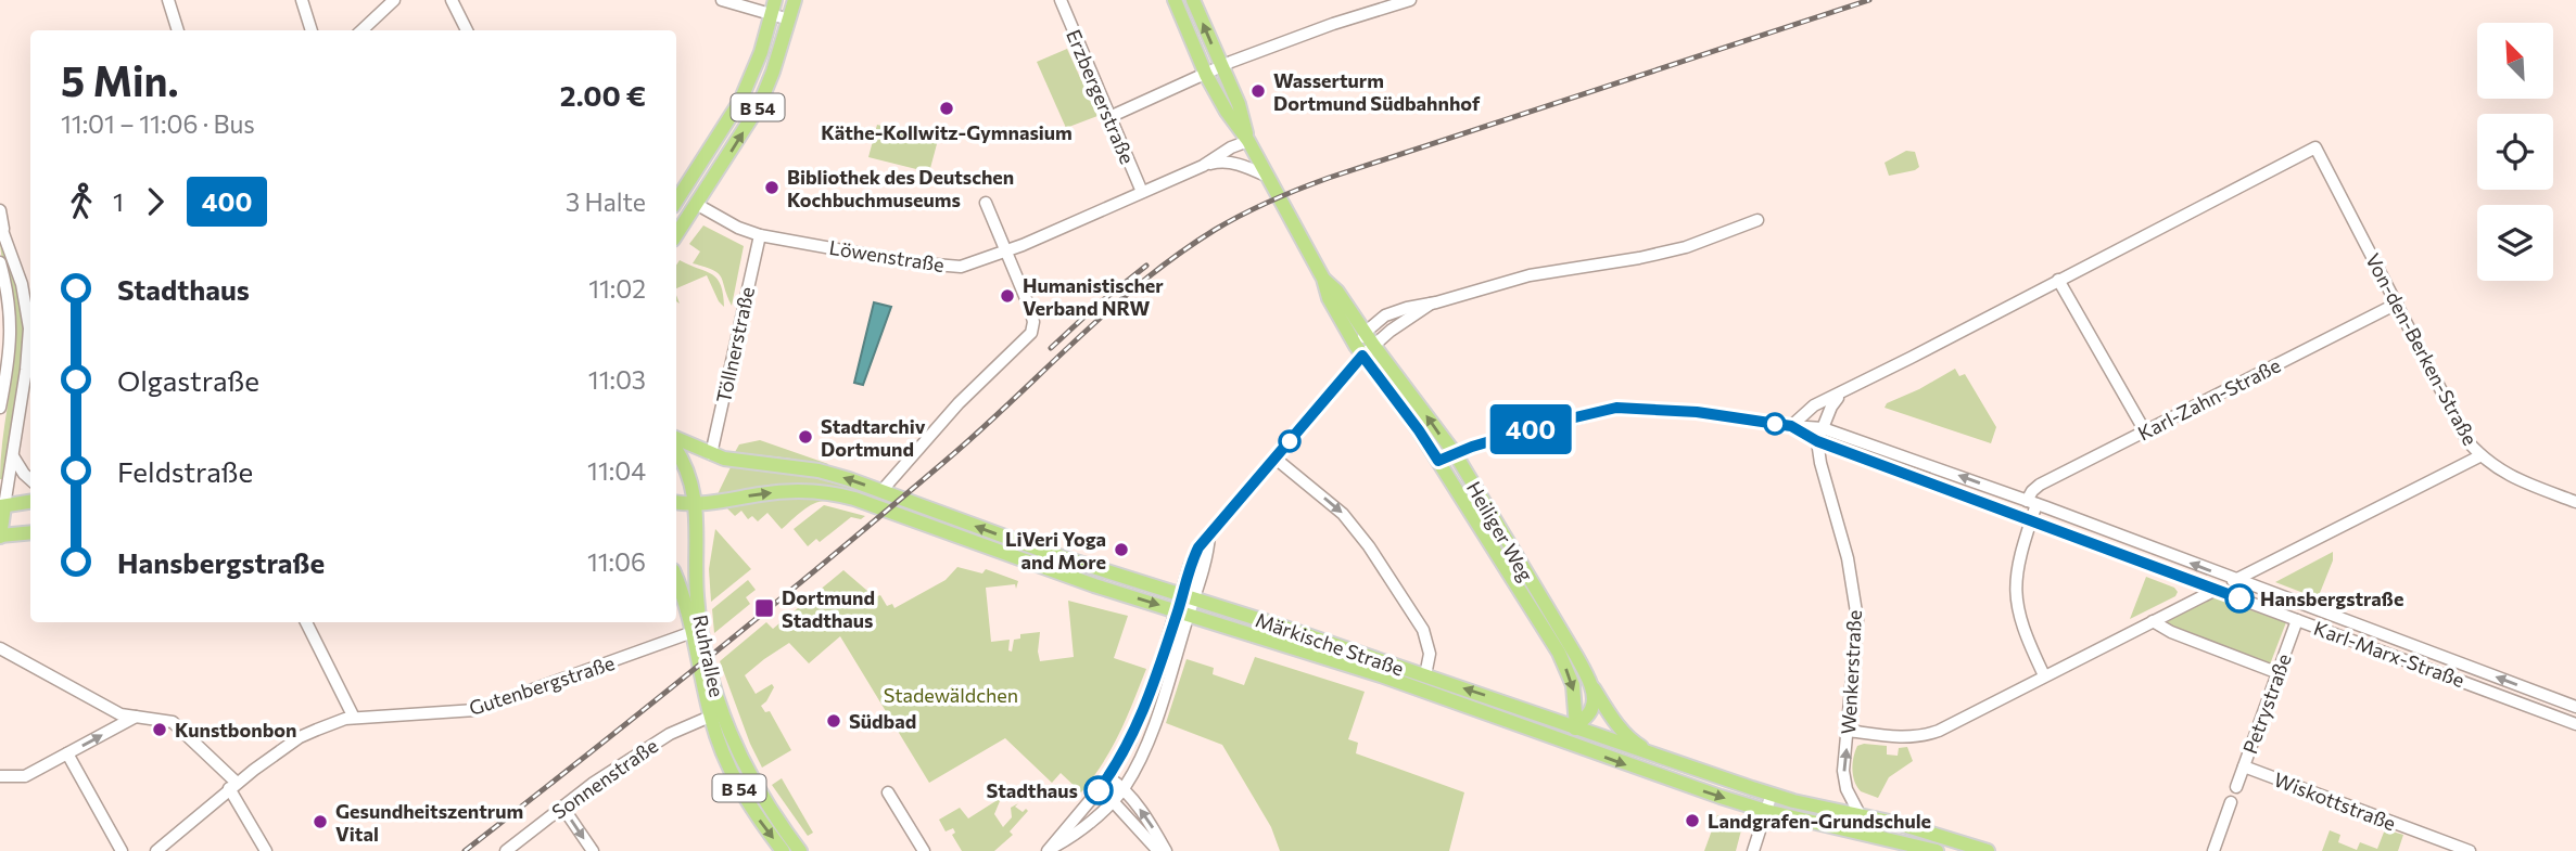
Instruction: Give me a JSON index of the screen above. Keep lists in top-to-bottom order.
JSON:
{
  "streets": {
    "main road": [
      "B 54",
      "Heiliger Weg",
      "Märkische Straße",
      "Ruhrallee"
    ],
    "street": [
      "Erzbergerstraße",
      "Löwenstraße",
      "Töllnerstraße",
      "Von-den-Berken-Straße",
      "Karl-Zahn-Straße",
      "Karl-Marx-Straße",
      "Wenkerstraße",
      "Gutenbergstraße",
      "Petrystraße",
      "Sonnenstraße",
      "Wiskottstraße"
    ]
  },
  "crossings": [
    ["Erzbergerstraße", "Löwenstraße"],
    ["B 54", "Löwenstraße"],
    ["Löwenstraße", "Töllnerstraße"],
    ["Löwenstraße", "Heiliger Weg"],
    ["Töllnerstraße", "Märkische Straße"],
    ["Von-den-Berken-Straße", "Karl-Zahn-Straße"],
    ["Karl-Zahn-Straße", "Karl-Marx-Straße"],
    ["Heiliger Weg", "Märkische Straße"],
    ["Märkische Straße", "Ruhrallee"],
    ["Märkische Straße", "Wenkerstraße"],
    ["Karl-Marx-Straße", "Wenkerstraße"],
    ["Karl-Marx-Straße", "Petrystraße"],
    ["Ruhrallee", "Gutenbergstraße"],
    ["Ruhrallee", "Sonnenstraße"],
    ["Petrystraße", "Wiskottstraße"]
  ],
  "parks": ["Stadewäldchen"],
  "places": {
    "other": [
      "Wasserturm Dortmund Südbahnhof",
      "Käthe-Kollwitz-Gymnasium",
      "Bibliothek des Deutschen Kochbuchmuseums",
      "Humanistischer Verband NRW",
      "Stadtarchiv Dortmund",
      "LiVeri Yoga and More",
      "Hansbergstraße",
      "Südbad",
      "Kunstbonbon",
      "Stadthaus",
      "Landgrafen-Grundschule",
      "Gesundheitszentrum Vital"
    ],
    "transit": ["Dortmund Stadthaus"]
  },
  "lines": ["bus line 400"],
  "north": "top left",
  "page": {
    "on_map": "400",
    "heading": ["5 Min.", "11:01 – 11:06 · Bus", "2.00 €"],
    "legs": ["1", "400", "3 Halte"],
    "list": [
      {
        "name": "Stadthaus",
        "value": "11:02"
      },
      {
        "name": "Olgastraße",
        "value": "11:03"
      },
      {
        "name": "Feldstraße",
        "value": "11:04"
      },
      {
        "name": "Hansbergstraße",
        "value": "11:06"
      }
    ]
  }
}
